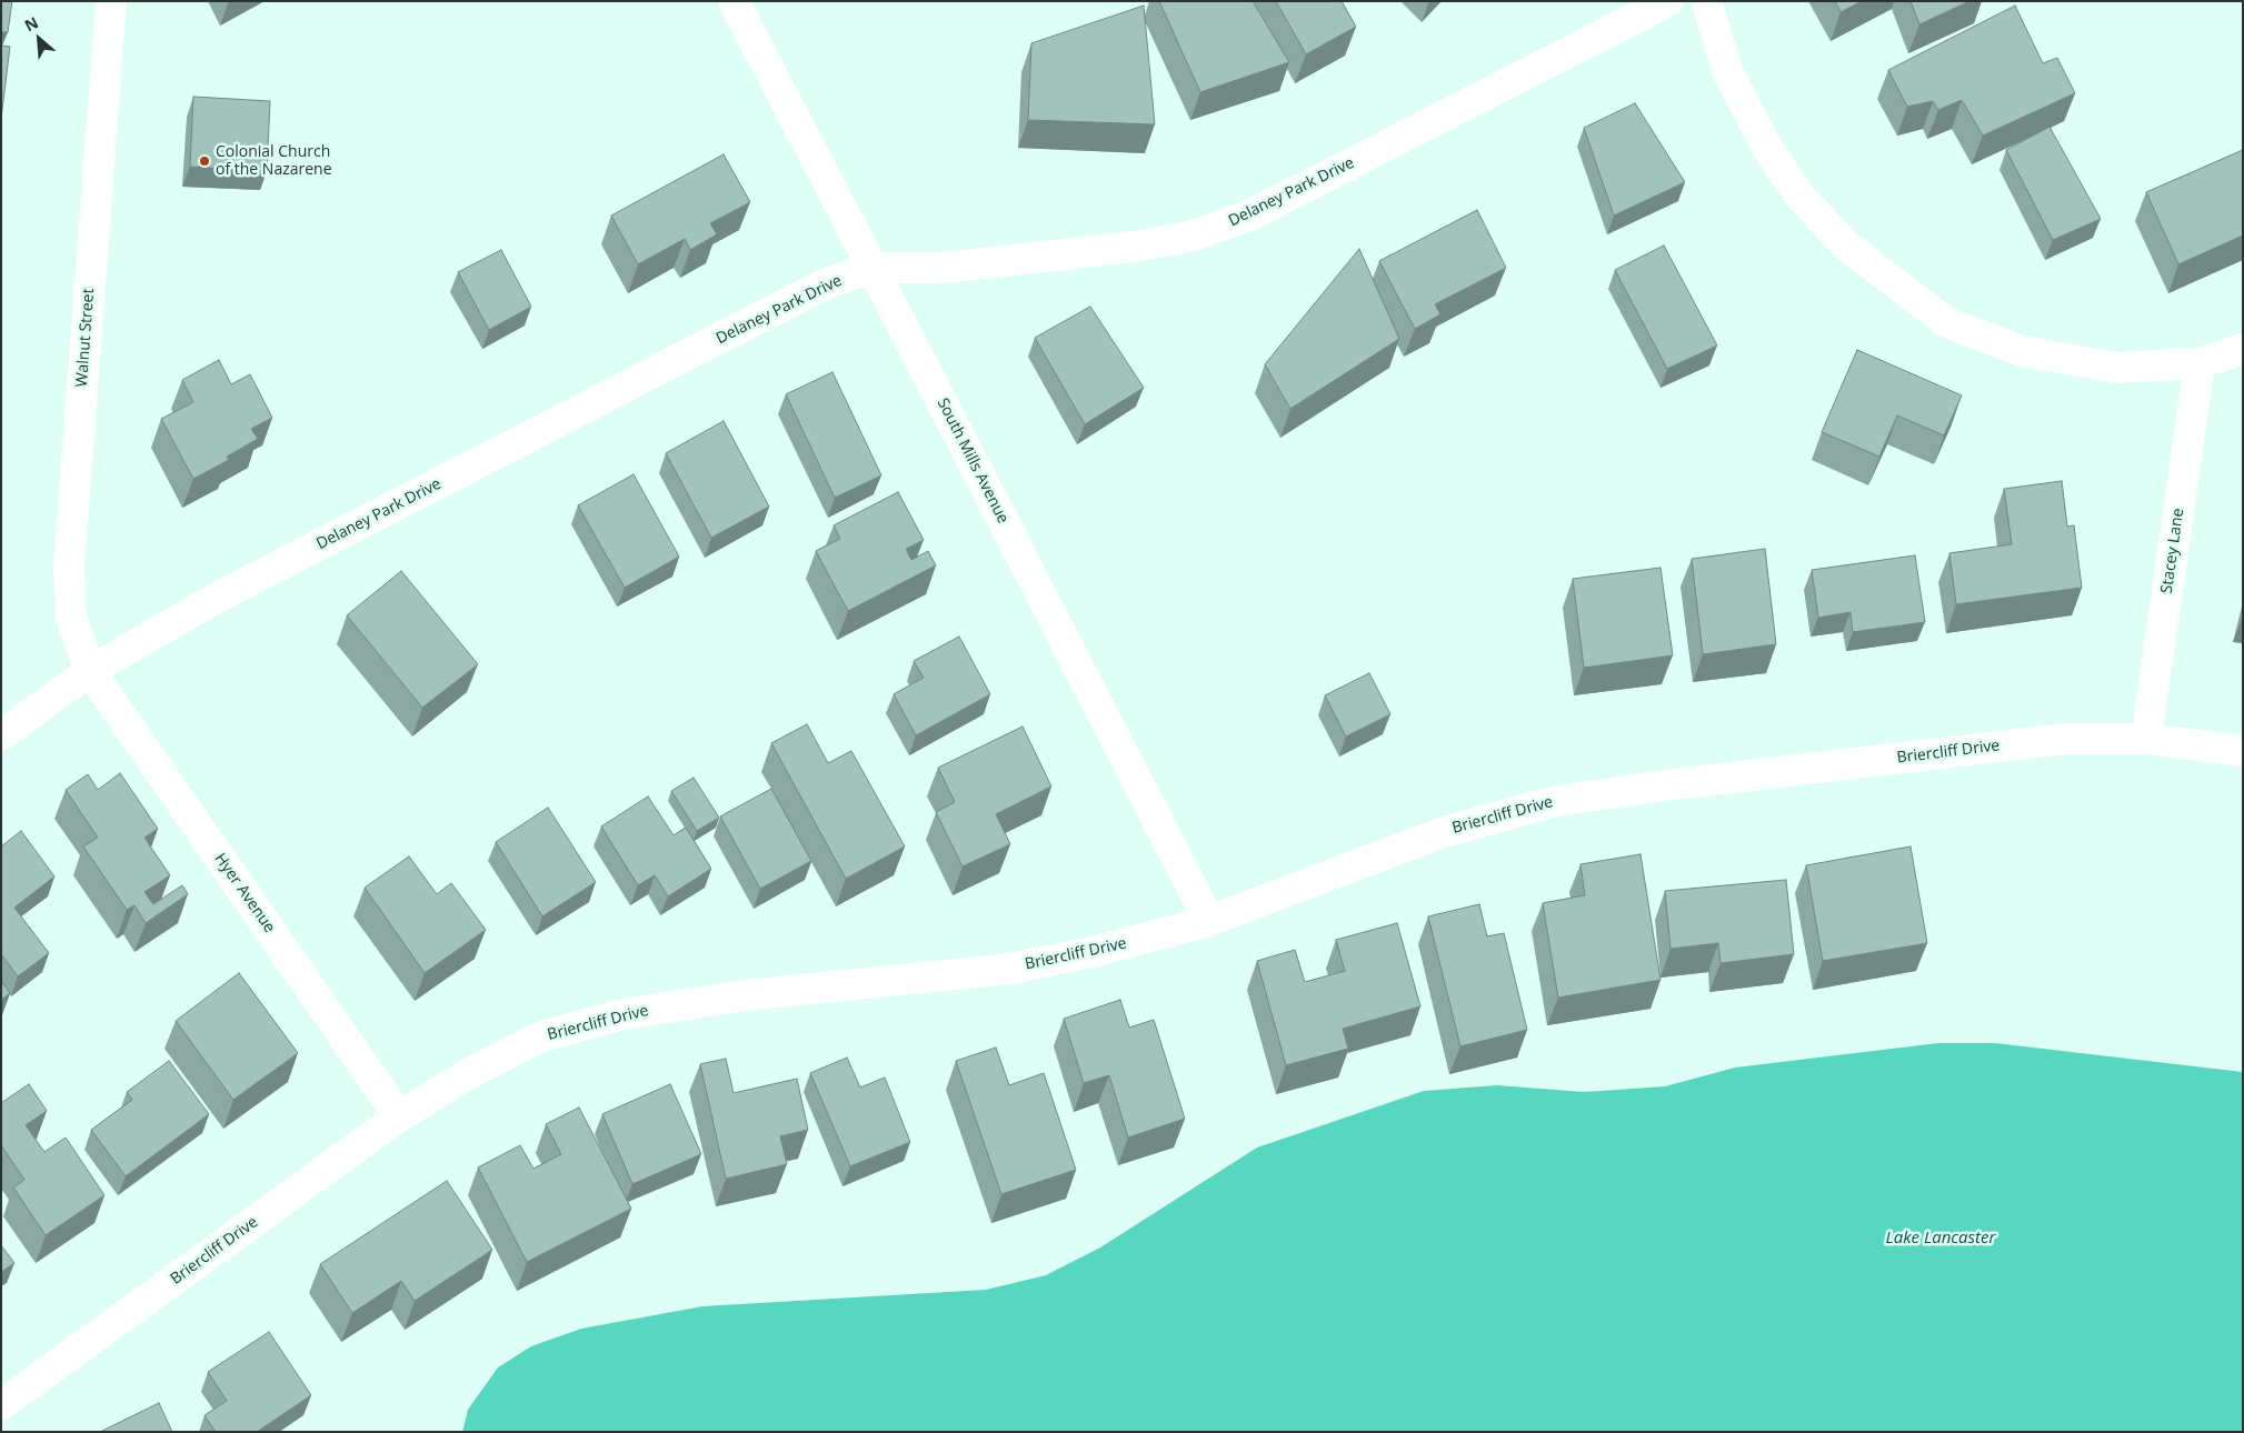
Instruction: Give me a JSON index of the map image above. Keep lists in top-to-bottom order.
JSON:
{
  "streets": {
    "street": [
      "Delaney Park Drive",
      "Walnut Street",
      "South Mills Avenue",
      "Stacey Lane",
      "Briercliff Drive",
      "Hyer Avenue"
    ]
  },
  "crossings": [
    ["Delaney Park Drive", "Walnut Street"],
    ["Delaney Park Drive", "South Mills Avenue"],
    ["Delaney Park Drive", "Hyer Avenue"],
    ["Walnut Street", "Hyer Avenue"],
    ["South Mills Avenue", "Briercliff Drive"],
    ["Stacey Lane", "Briercliff Drive"],
    ["Briercliff Drive", "Hyer Avenue"]
  ],
  "water": ["Lake Lancaster"],
  "places": ["Colonial Church of the Nazarene"],
  "north": "top left"
}
